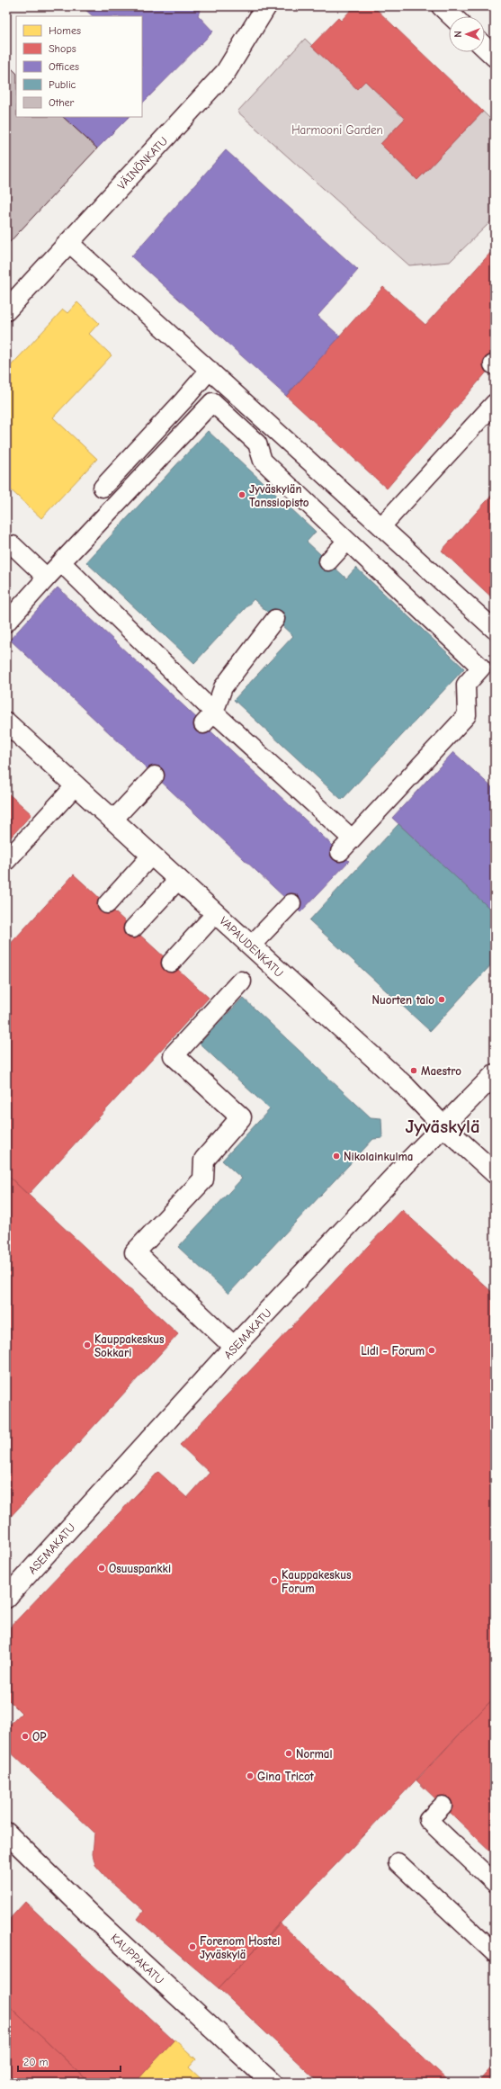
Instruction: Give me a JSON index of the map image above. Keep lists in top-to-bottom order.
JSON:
{
  "streets": {
    "street": [
      "VÄINÖNKATU",
      "VAPAUDENKATU",
      "ASEMAKATU",
      "KAUPPAKATU"
    ]
  },
  "crossings": [
    ["VAPAUDENKATU", "ASEMAKATU"]
  ],
  "districts": ["Jyväskylä"],
  "parks": ["Harmooni Garden"],
  "places": [
    "Jyväskylän Tanssiopisto",
    "Nuorten talo",
    "Maestro",
    "Nikolainkulma",
    "Kauppakeskus Sokkari",
    "Lidl - Forum",
    "Osuuspankki",
    "Kauppakeskus Forum",
    "OP",
    "Normal",
    "Gina Tricot",
    "Forenom Hostel Jyväskylä"
  ],
  "legend": [
    "Homes",
    "Shops",
    "Offices",
    "Public",
    "Other"
  ],
  "scale_bar": "20 m",
  "north": "left"
}
